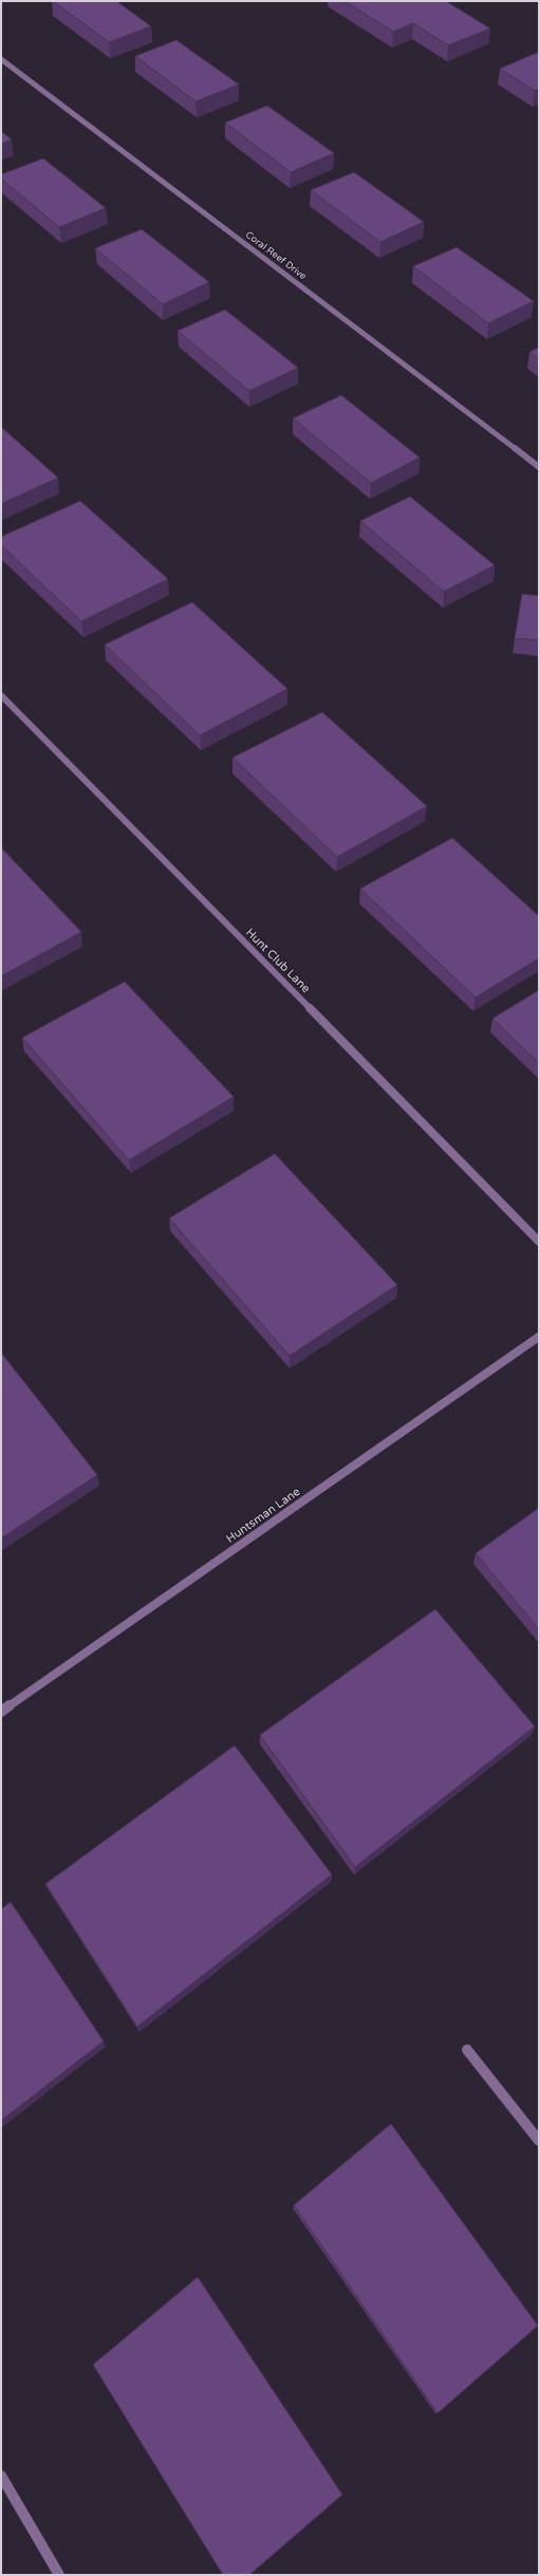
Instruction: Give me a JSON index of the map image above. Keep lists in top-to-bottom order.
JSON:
{
  "streets": {
    "street": ["Coral Reef Drive", "Hunt Club Lane", "Huntsman Lane"]
  }
}
